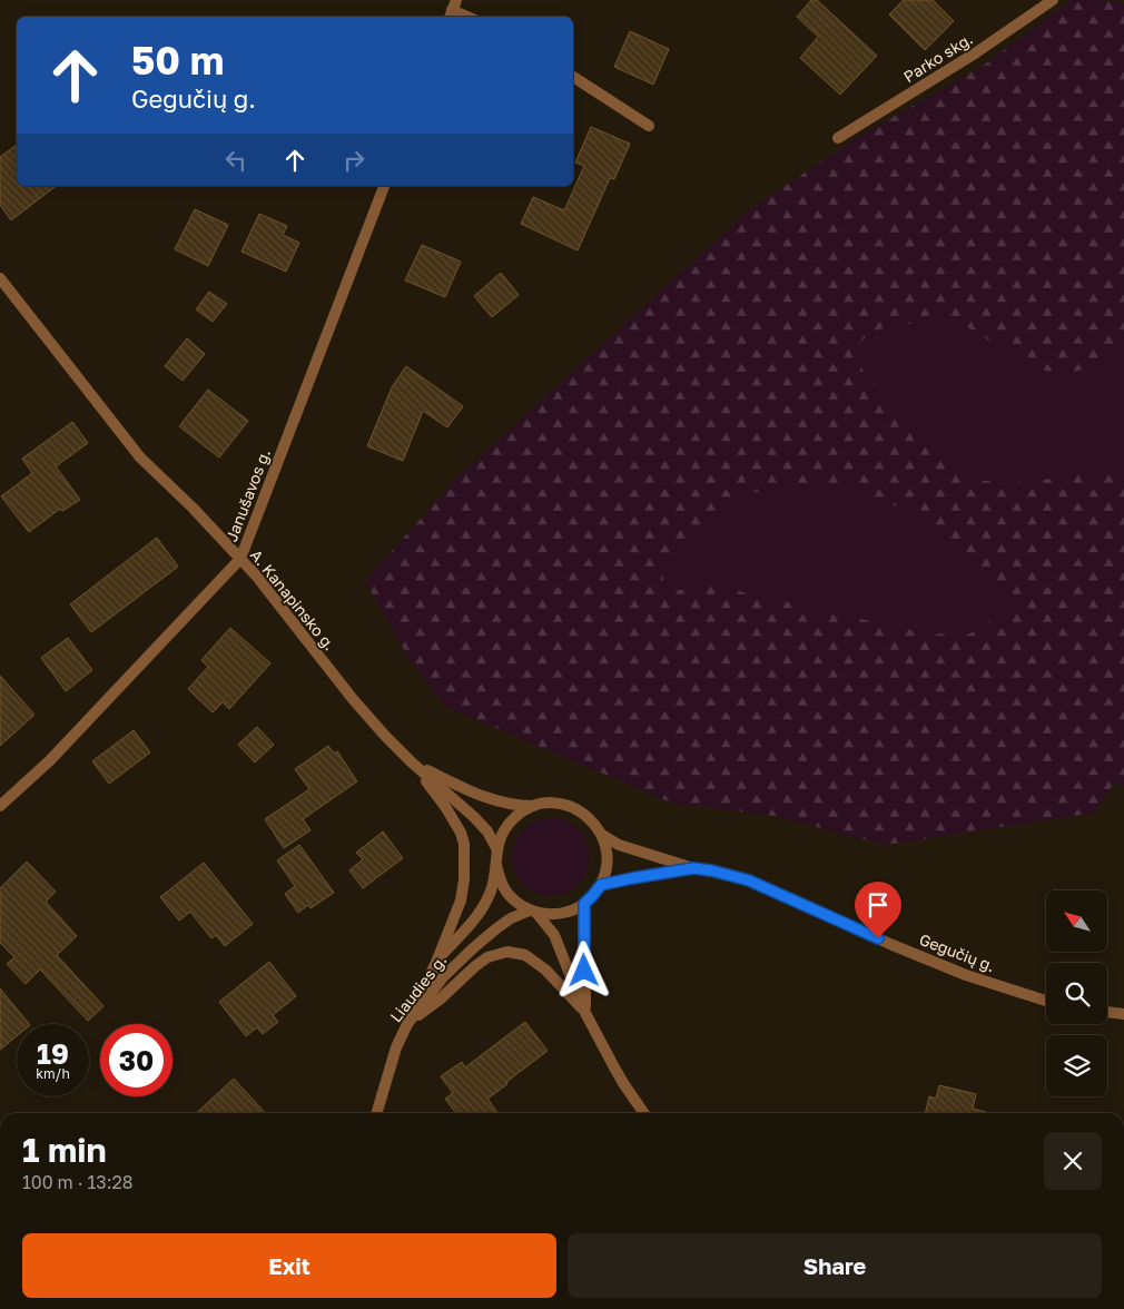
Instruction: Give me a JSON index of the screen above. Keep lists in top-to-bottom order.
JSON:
{
  "streets": {
    "street": [
      "Parko skg.",
      "Janušavos g.",
      "A. Kanapinsko g.",
      "Gegučių g.",
      "Liaudies g."
    ]
  },
  "crossings": [
    ["Janušavos g.", "A. Kanapinsko g."]
  ],
  "north": "top left",
  "page": {
    "turn": ["50 m", "Gegučių g."],
    "speed": "19 km/h",
    "limit": "30",
    "heading": ["1 min", "100 m · 13:28"],
    "buttons": ["Exit", "Share"]
  }
}
